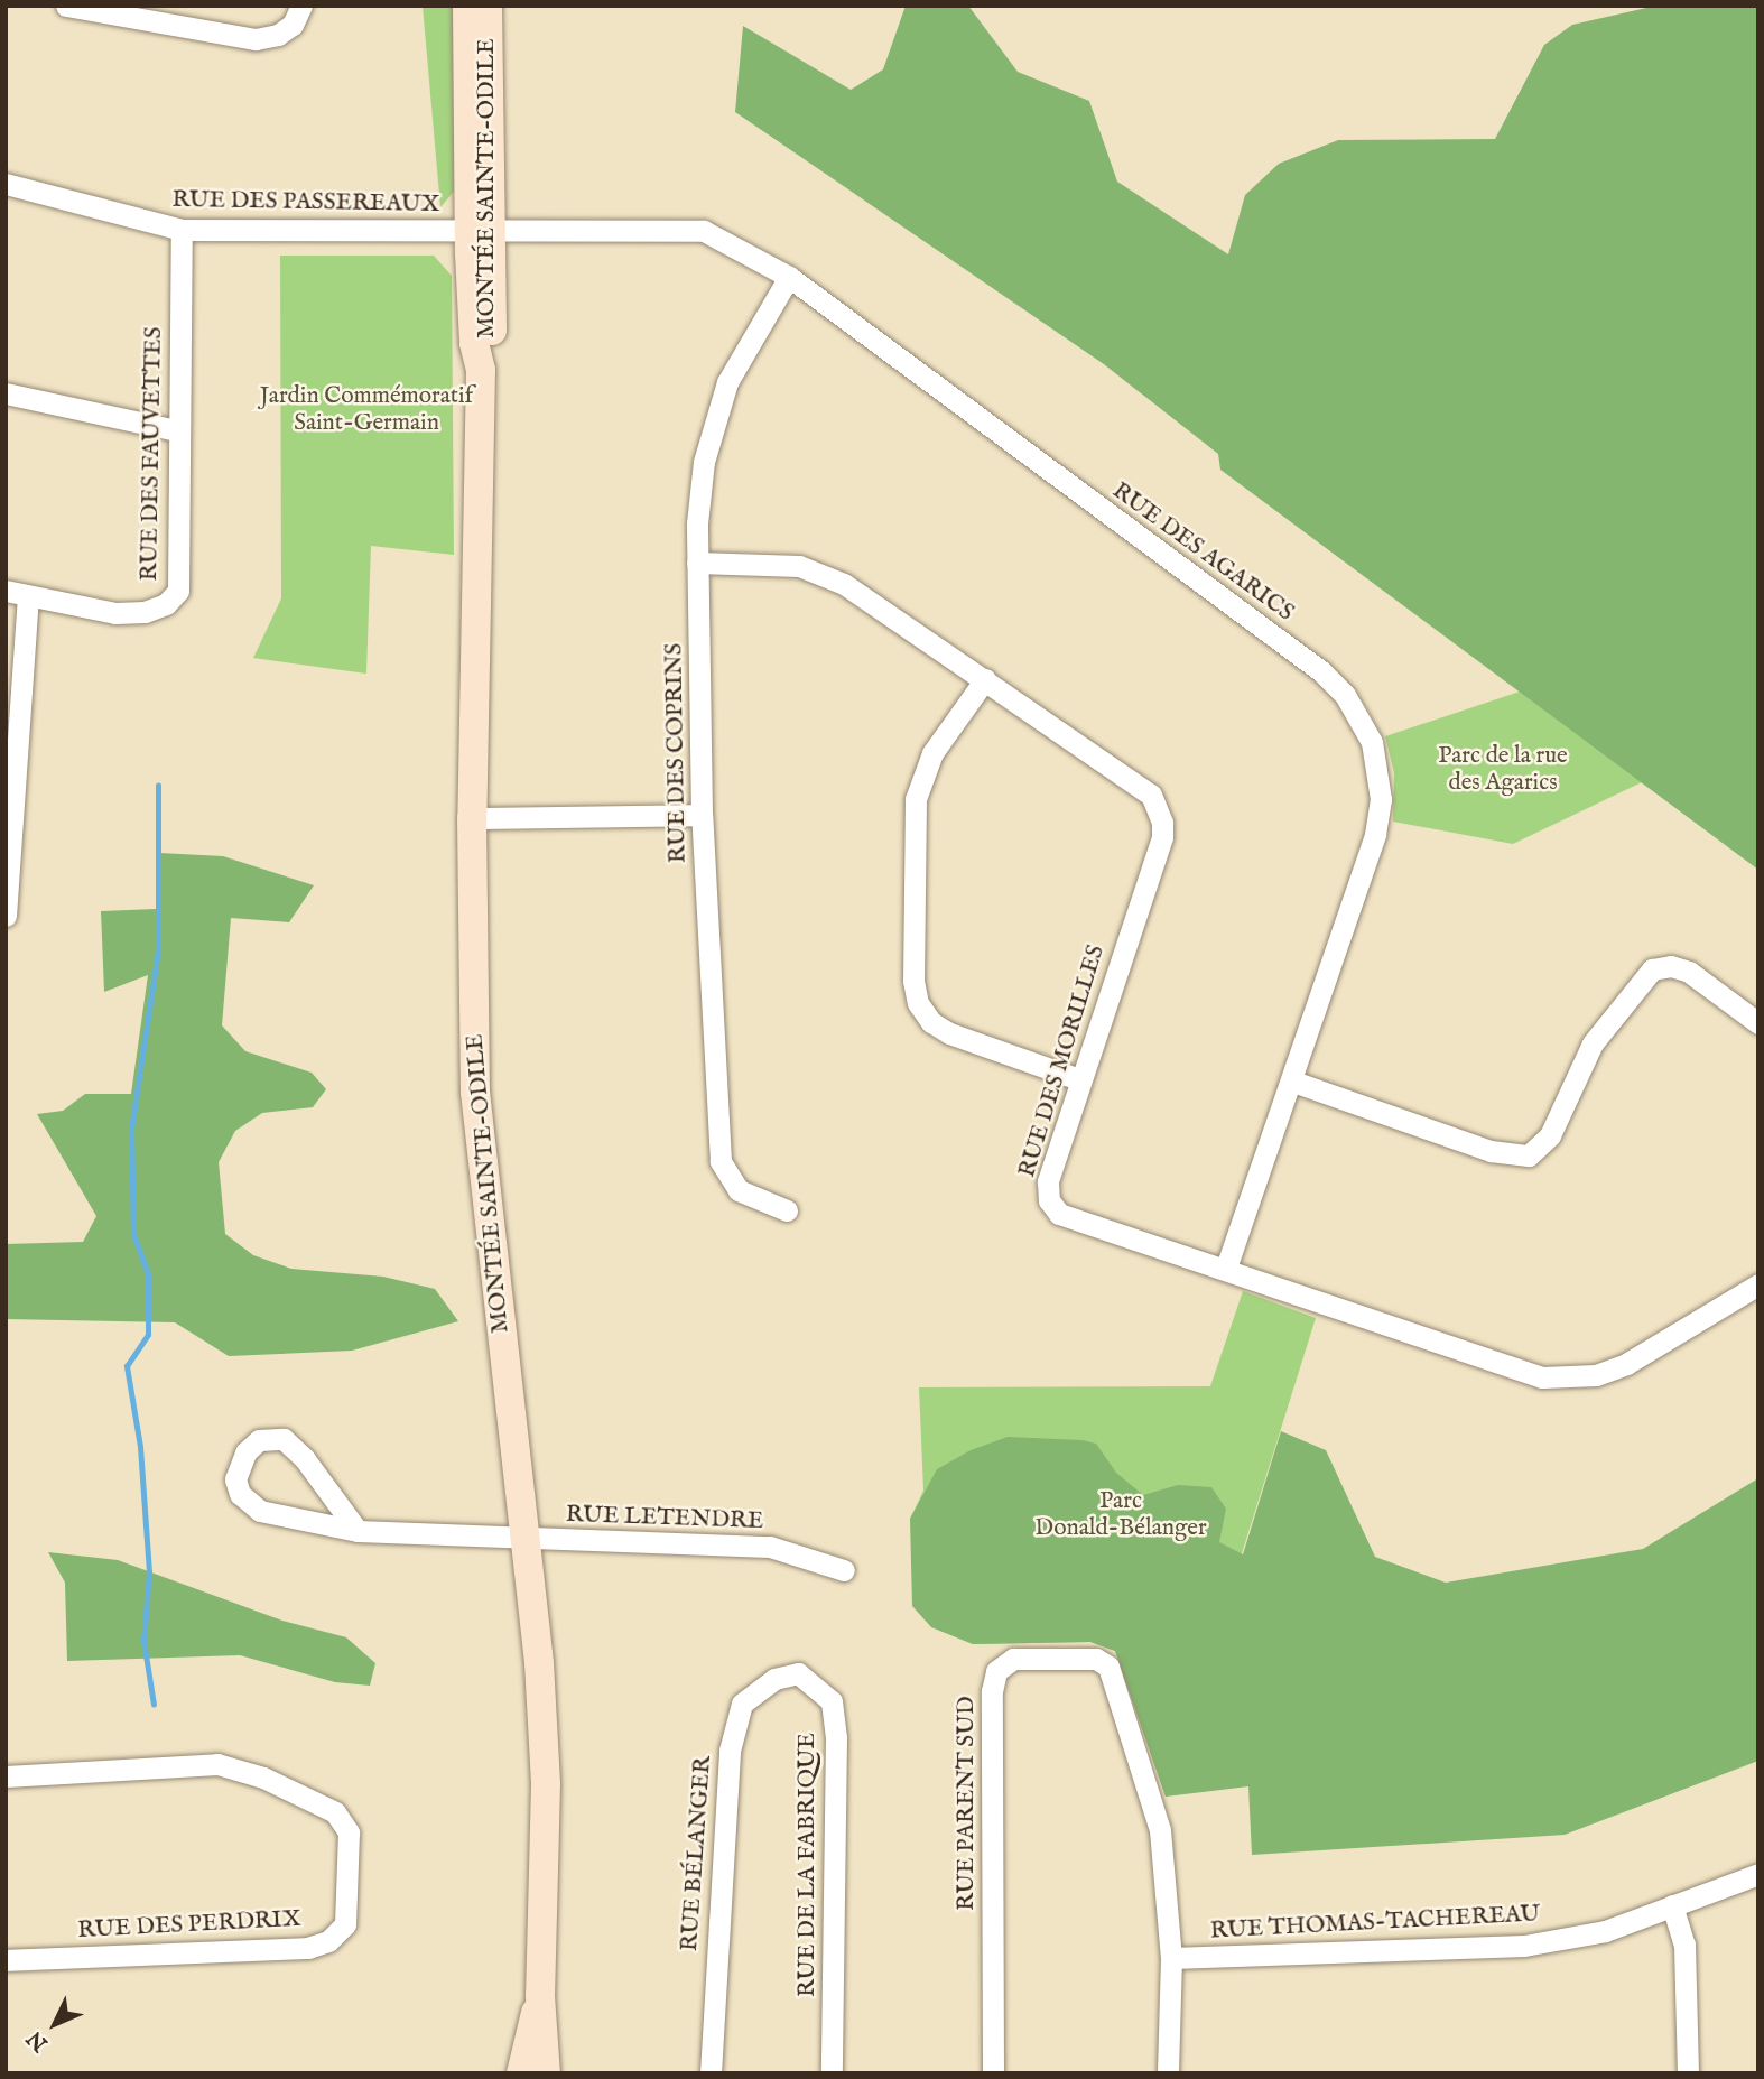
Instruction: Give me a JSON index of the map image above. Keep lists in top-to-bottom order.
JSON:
{
  "streets": {
    "main road": ["MONTÉE SAINTE-ODILE"],
    "street": [
      "RUE DES PASSEREAUX",
      "RUE DES FAUVETTES",
      "RUE DES AGARICS",
      "RUE DES COPRINS",
      "RUE DES MORILLES",
      "RUE LETENDRE",
      "RUE PARENT SUD",
      "RUE BÉLANGER",
      "RUE DE LA FABRIQUE",
      "RUE THOMAS-TACHEREAU",
      "RUE DES PERDRIX"
    ]
  },
  "crossings": [
    ["MONTÉE SAINTE-ODILE", "RUE DES PASSEREAUX"],
    ["MONTÉE SAINTE-ODILE", "RUE DES AGARICS"],
    ["MONTÉE SAINTE-ODILE", "RUE LETENDRE"],
    ["RUE DES PASSEREAUX", "RUE DES FAUVETTES"],
    ["RUE DES PASSEREAUX", "RUE DES AGARICS"],
    ["RUE DES AGARICS", "RUE DES COPRINS"],
    ["RUE DES AGARICS", "RUE DES MORILLES"],
    ["RUE DES COPRINS", "RUE DES MORILLES"],
    ["RUE PARENT SUD", "RUE THOMAS-TACHEREAU"],
    ["RUE BÉLANGER", "RUE DE LA FABRIQUE"]
  ],
  "parks": ["Jardin Commémoratif Saint-Germain", "Parc de la rue des Agarics", "Parc Donald-Bélanger"],
  "north": "bottom left"
}
